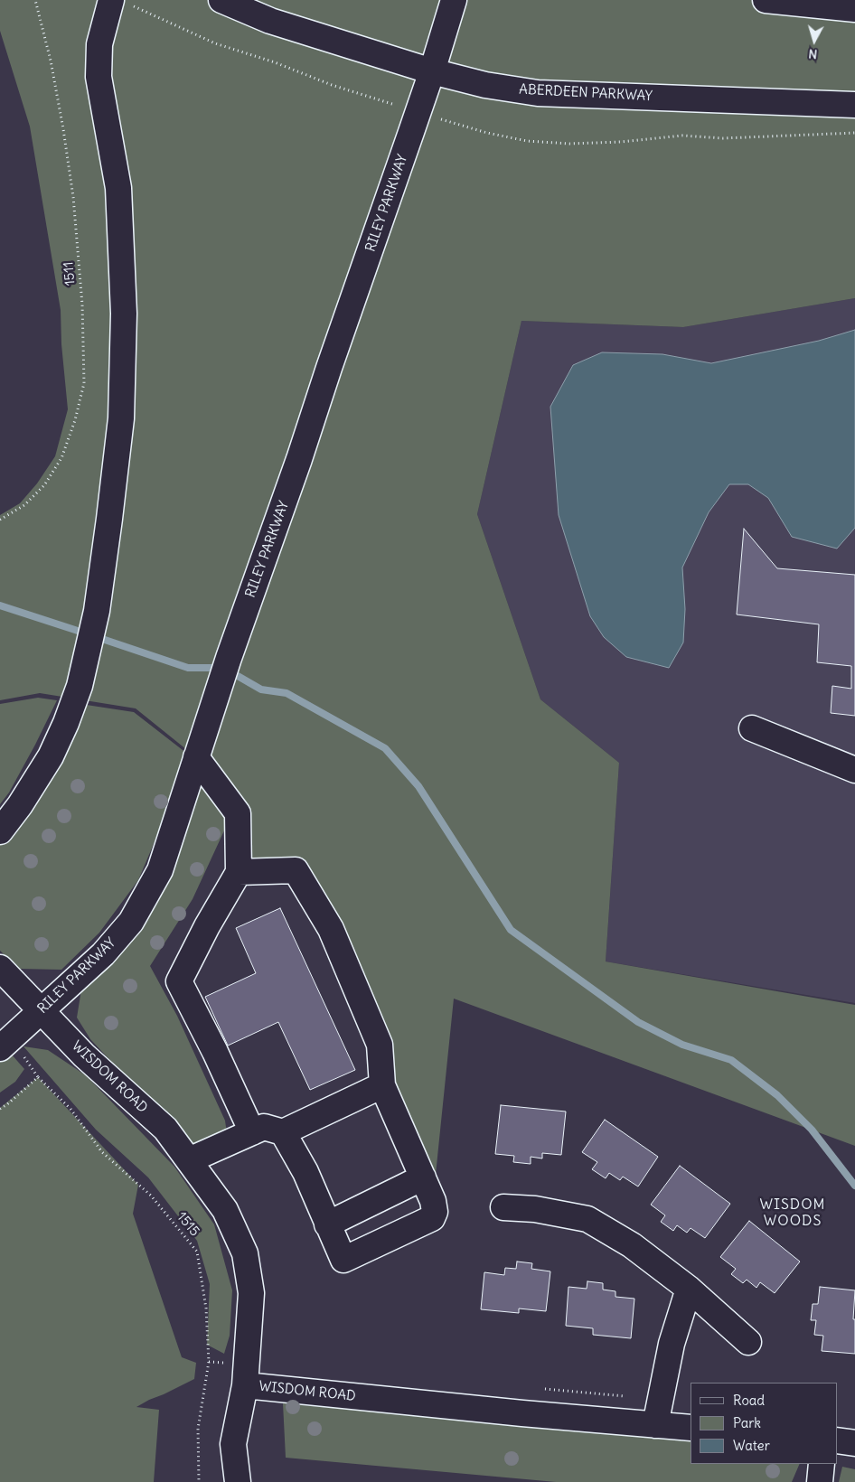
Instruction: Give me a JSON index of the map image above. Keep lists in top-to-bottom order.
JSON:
{
  "streets": {
    "street": ["ABERDEEN PARKWAY", "RILEY PARKWAY", "WISDOM ROAD"],
    "path": ["1511", "1515"]
  },
  "crossings": [
    ["ABERDEEN PARKWAY", "RILEY PARKWAY"],
    ["RILEY PARKWAY", "WISDOM ROAD"]
  ],
  "districts": ["WISDOM WOODS"],
  "legend": ["Road", "Park", "Water"],
  "north": "bottom"
}
